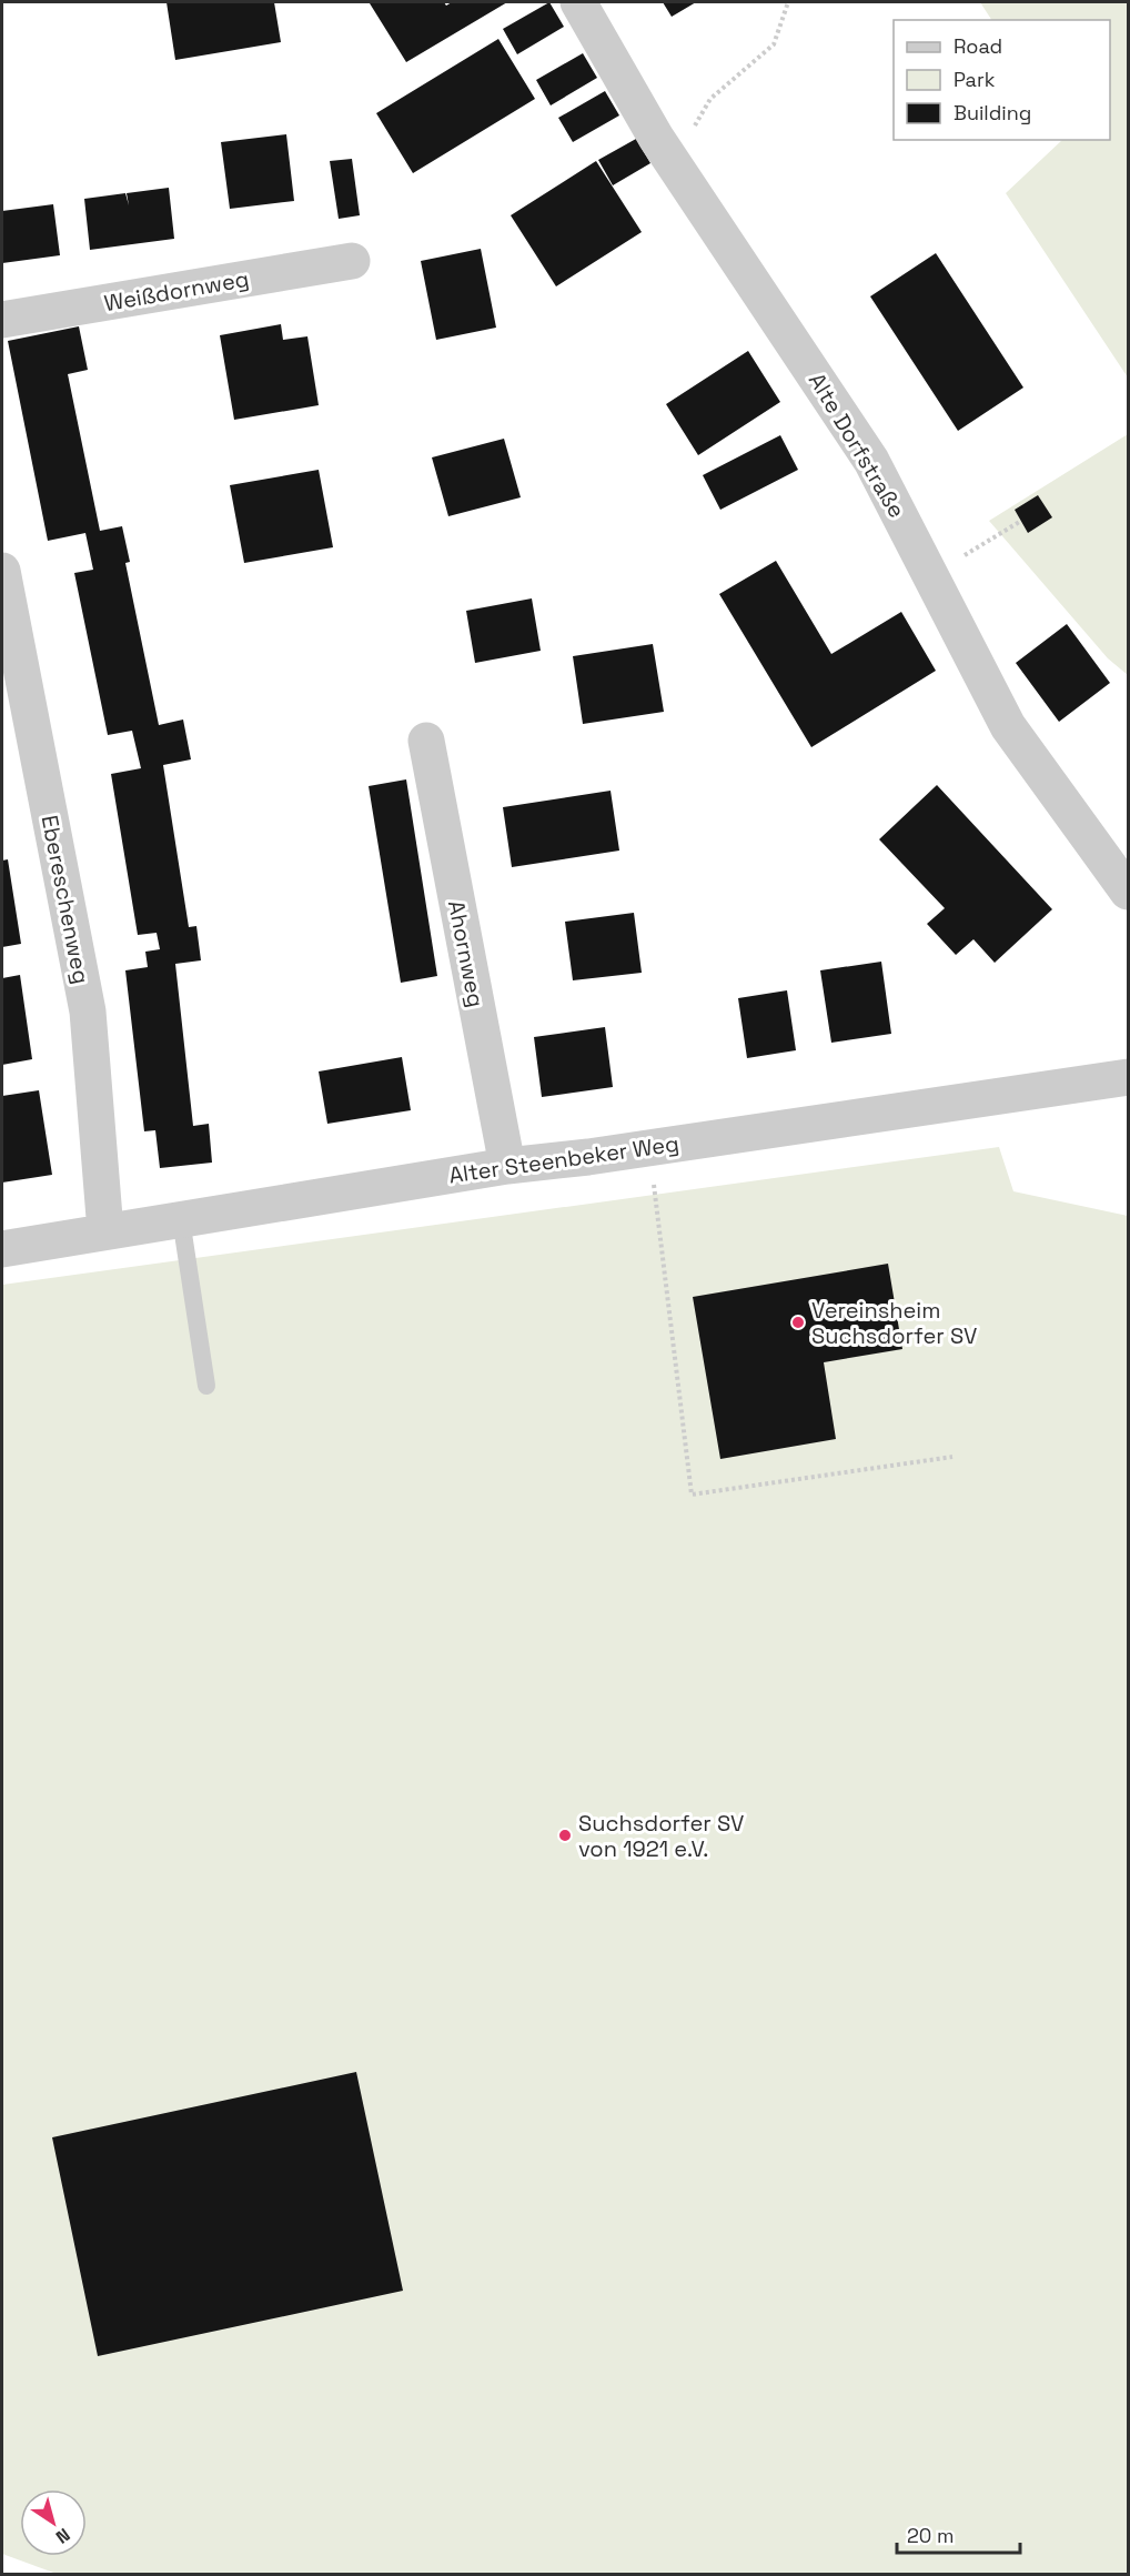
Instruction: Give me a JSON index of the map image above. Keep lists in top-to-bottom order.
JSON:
{
  "streets": {
    "street": [
      "Weißdornweg",
      "Alte Dorfstraße",
      "Ebereschenweg",
      "Ahornweg",
      "Alter Steenbeker Weg"
    ]
  },
  "crossings": [
    ["Ebereschenweg", "Alter Steenbeker Weg"],
    ["Ahornweg", "Alter Steenbeker Weg"]
  ],
  "places": ["Vereinsheim Suchsdorfer SV", "Suchsdorfer SV von 1921 e.V."],
  "legend": ["Road", "Park", "Building"],
  "scale_bar": "20 m",
  "north": "bottom right"
}
